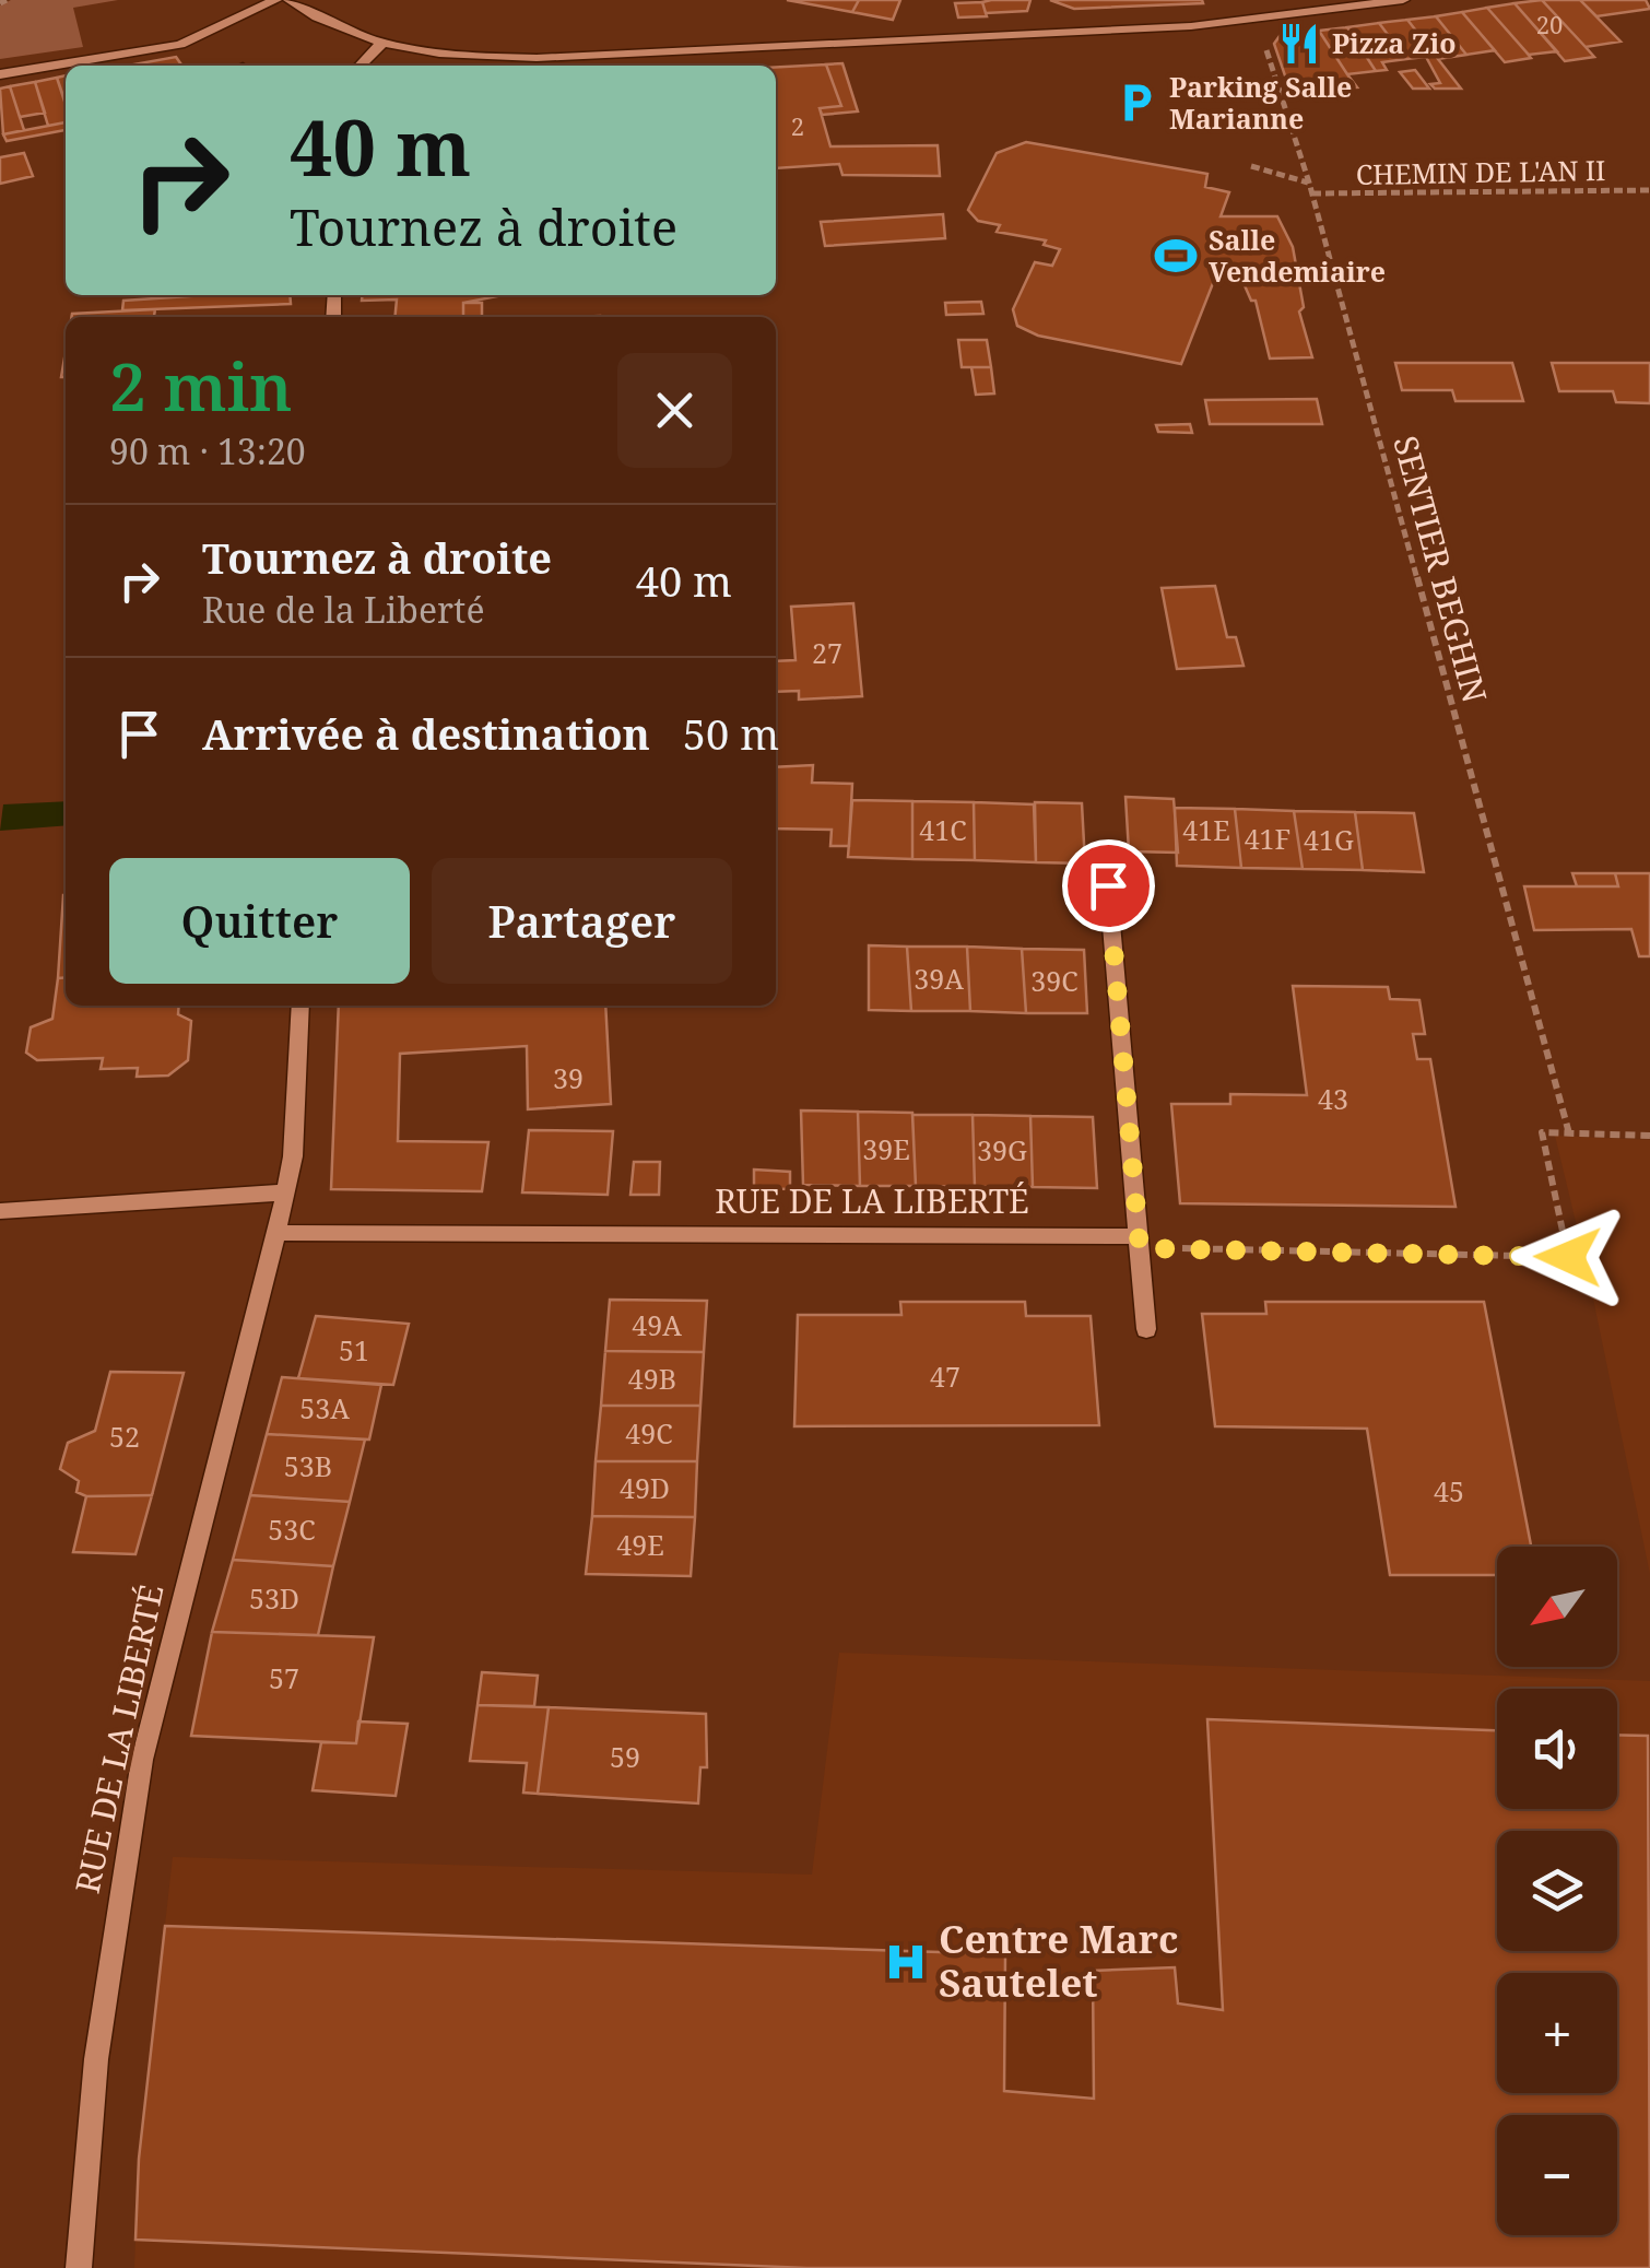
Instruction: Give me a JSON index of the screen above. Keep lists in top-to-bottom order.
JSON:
{
  "streets": {
    "street": ["RUE DE LA LIBERTÉ"],
    "path": ["CHEMIN DE L'AN II", "SENTIER BEGHIN"]
  },
  "crossings": [
    ["CHEMIN DE L'AN II", "SENTIER BEGHIN"]
  ],
  "places": {
    "restaurant": ["Pizza Zio"],
    "parking": ["Parking Salle Marianne"],
    "sports": ["Salle Vendemiaire"],
    "hospital": ["Centre Marc Sautelet"]
  },
  "house_numbers": [
    "20",
    "2",
    "27",
    "41C",
    "41E",
    "41F",
    "41G",
    "39A",
    "39C",
    "39",
    "43",
    "39E",
    "39G",
    "49A",
    "51",
    "47",
    "49B",
    "53A",
    "49C",
    "52",
    "53B",
    "49D",
    "45",
    "53C",
    "49E",
    "53D",
    "57",
    "59"
  ],
  "north": "bottom left",
  "page": {
    "turn": ["40 m", "Tournez à droite"],
    "heading": ["2 min", "90 m · 13:20"],
    "list": [
      {
        "name": "Tournez à droite",
        "note": "Rue de la Liberté",
        "value": "40 m"
      },
      {
        "name": "Arrivée à destination",
        "value": "50 m"
      }
    ],
    "buttons": ["Quitter", "Partager"],
    "map_buttons": ["+", "−"]
  }
}
